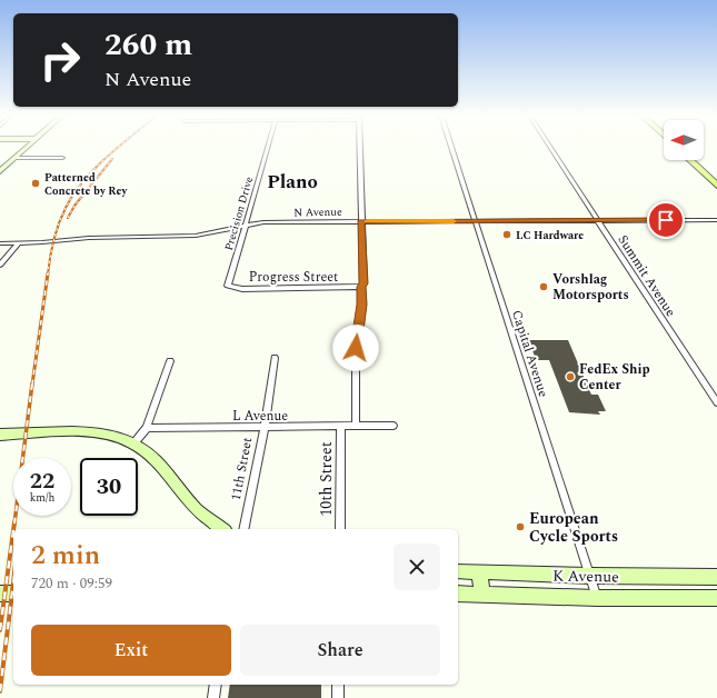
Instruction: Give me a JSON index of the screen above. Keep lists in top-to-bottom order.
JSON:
{
  "streets": {
    "main road": ["K Avenue"],
    "street": [
      "N Avenue",
      "Precision Drive",
      "Summit Avenue",
      "Progress Street",
      "Capital Avenue",
      "L Avenue",
      "11th Street",
      "10th Street"
    ]
  },
  "crossings": [
    ["N Avenue", "Precision Drive"],
    ["N Avenue", "Summit Avenue"],
    ["N Avenue", "Capital Avenue"],
    ["Precision Drive", "Progress Street"],
    ["Capital Avenue", "K Avenue"],
    ["L Avenue", "11th Street"],
    ["L Avenue", "10th Street"]
  ],
  "districts": ["Plano"],
  "places": [
    "Patterned Concrete by Rey",
    "LC Hardware",
    "Vorshlag Motorsports",
    "FedEx Ship Center",
    "European Cycle Sports"
  ],
  "north": "left",
  "page": {
    "turn": ["260 m", "N Avenue"],
    "speed": "22 km/h",
    "limit": "30",
    "heading": ["2 min", "720 m · 09:59"],
    "buttons": ["Exit", "Share"]
  }
}
